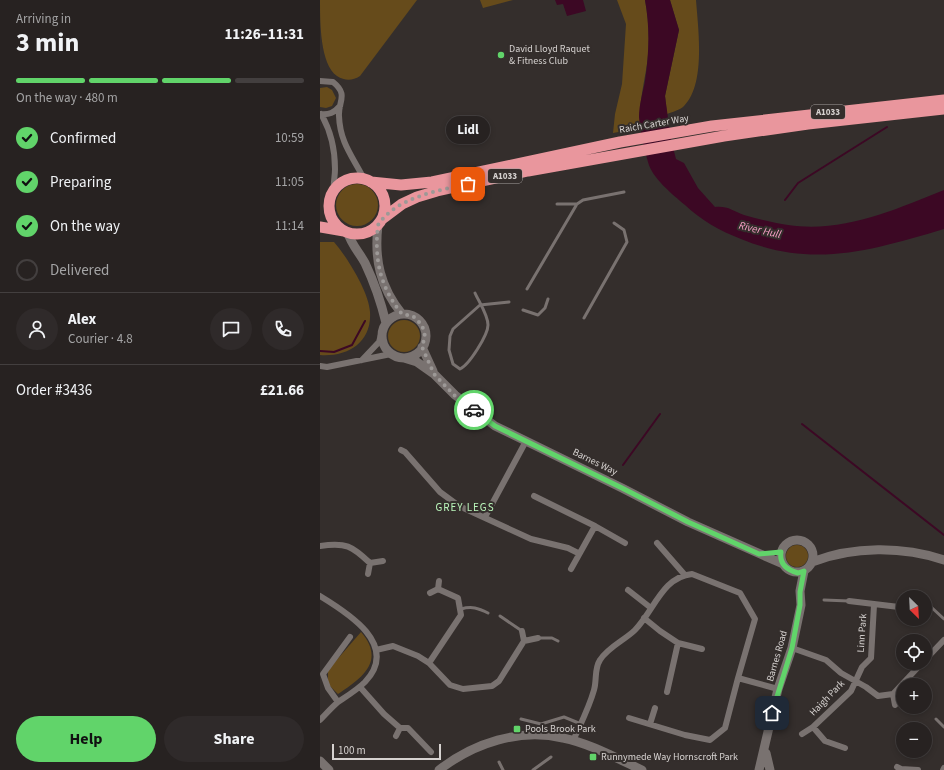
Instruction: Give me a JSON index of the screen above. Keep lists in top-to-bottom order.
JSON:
{
  "streets": {
    "highway": ["A1033", "Raich Carter Way"],
    "street": [
      "Barnes Way",
      "Linn Park",
      "Barnes Road",
      "Haigh Park"
    ]
  },
  "crossings": [
    ["A1033", "Raich Carter Way"],
    ["Barnes Way", "Barnes Road"],
    ["Linn Park", "Haigh Park"]
  ],
  "districts": ["GREY LEGS"],
  "water": ["River Hull"],
  "places": {
    "other": ["David Lloyd Raquet & Fitness Club", "Lidl"],
    "transit": ["Pools Brook Park", "Runnymede Way Hornscroft Park"]
  },
  "scale_bar": "100 m",
  "north": "bottom right",
  "page": {
    "heading": ["3 min", "Arriving in", "11:26–11:31"],
    "panel": [
      "Alex",
      "Courier · 4.8",
      "Order #3436",
      "£21.66"
    ],
    "bar": "On the way · 480 m",
    "list": [
      ["Confirmed", "10:59"],
      ["Preparing", "11:05"],
      ["On the way", "11:14"],
      "Delivered"
    ],
    "bubble": "Lidl",
    "map_buttons": ["+", "−"],
    "buttons": ["Help", "Share"],
    "scale": "100 m"
  }
}
